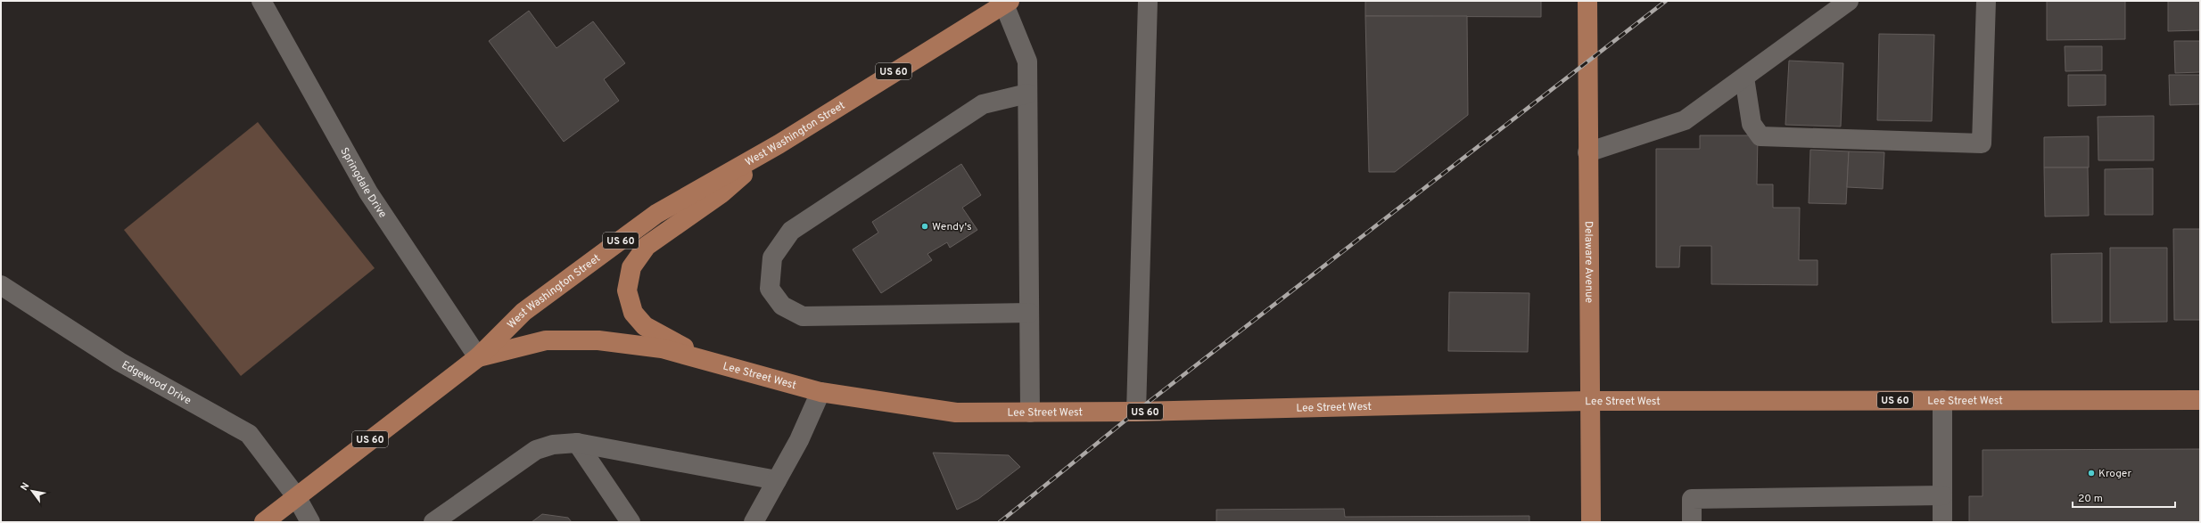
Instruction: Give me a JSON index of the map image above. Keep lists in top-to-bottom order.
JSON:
{
  "streets": {
    "main road": [
      "US 60",
      "West Washington Street",
      "Delaware Avenue",
      "Lee Street West"
    ],
    "street": ["Springdale Drive", "Edgewood Drive"]
  },
  "crossings": [
    ["West Washington Street", "Springdale Drive"],
    ["West Washington Street", "Lee Street West"],
    ["West Washington Street", "Edgewood Drive"],
    ["Springdale Drive", "Lee Street West"],
    ["Delaware Avenue", "Lee Street West"]
  ],
  "places": ["Wendy's", "Kroger"],
  "scale_bar": "20 m",
  "north": "top left"
}
